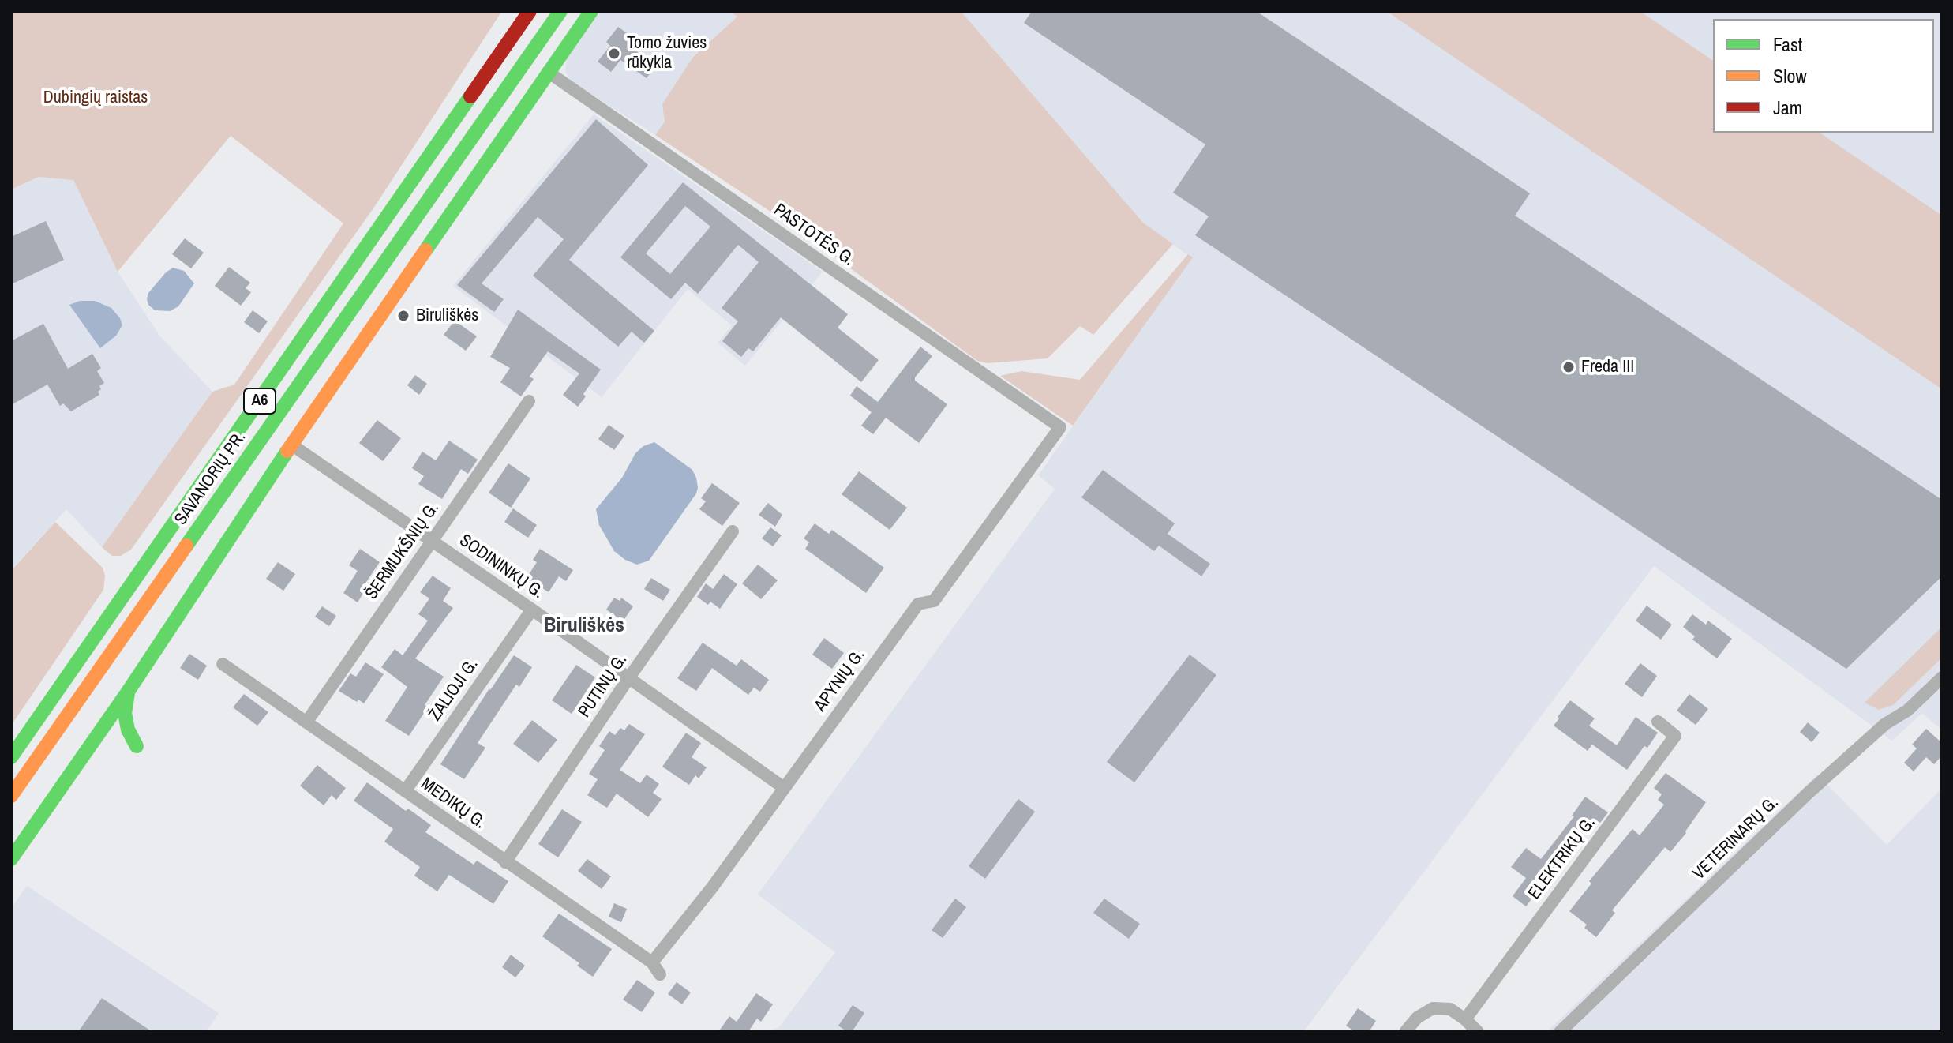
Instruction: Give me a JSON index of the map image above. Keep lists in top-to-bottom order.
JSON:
{
  "streets": {
    "highway": ["A6", "SAVANORIŲ PR."],
    "street": [
      "PASTOTĖS G.",
      "ŠERMUKŠNIŲ G.",
      "SODININKŲ G.",
      "APYNIŲ G.",
      "PUTINŲ G.",
      "ŽALIOJI G.",
      "MEDIKŲ G.",
      "VETERINARŲ G.",
      "ELEKTRIKŲ G."
    ]
  },
  "crossings": [
    ["PASTOTĖS G.", "APYNIŲ G."],
    ["ŠERMUKŠNIŲ G.", "SODININKŲ G."],
    ["ŠERMUKŠNIŲ G.", "MEDIKŲ G."],
    ["SODININKŲ G.", "APYNIŲ G."],
    ["SODININKŲ G.", "PUTINŲ G."],
    ["SODININKŲ G.", "ŽALIOJI G."],
    ["APYNIŲ G.", "MEDIKŲ G."],
    ["PUTINŲ G.", "MEDIKŲ G."],
    ["ŽALIOJI G.", "MEDIKŲ G."]
  ],
  "districts": ["Biruliškės"],
  "parks": ["Dubingių raistas"],
  "places": ["Tomo žuvies rūkykla", "Biruliškės", "Freda III"],
  "legend": ["Fast", "Slow", "Jam"]
}
